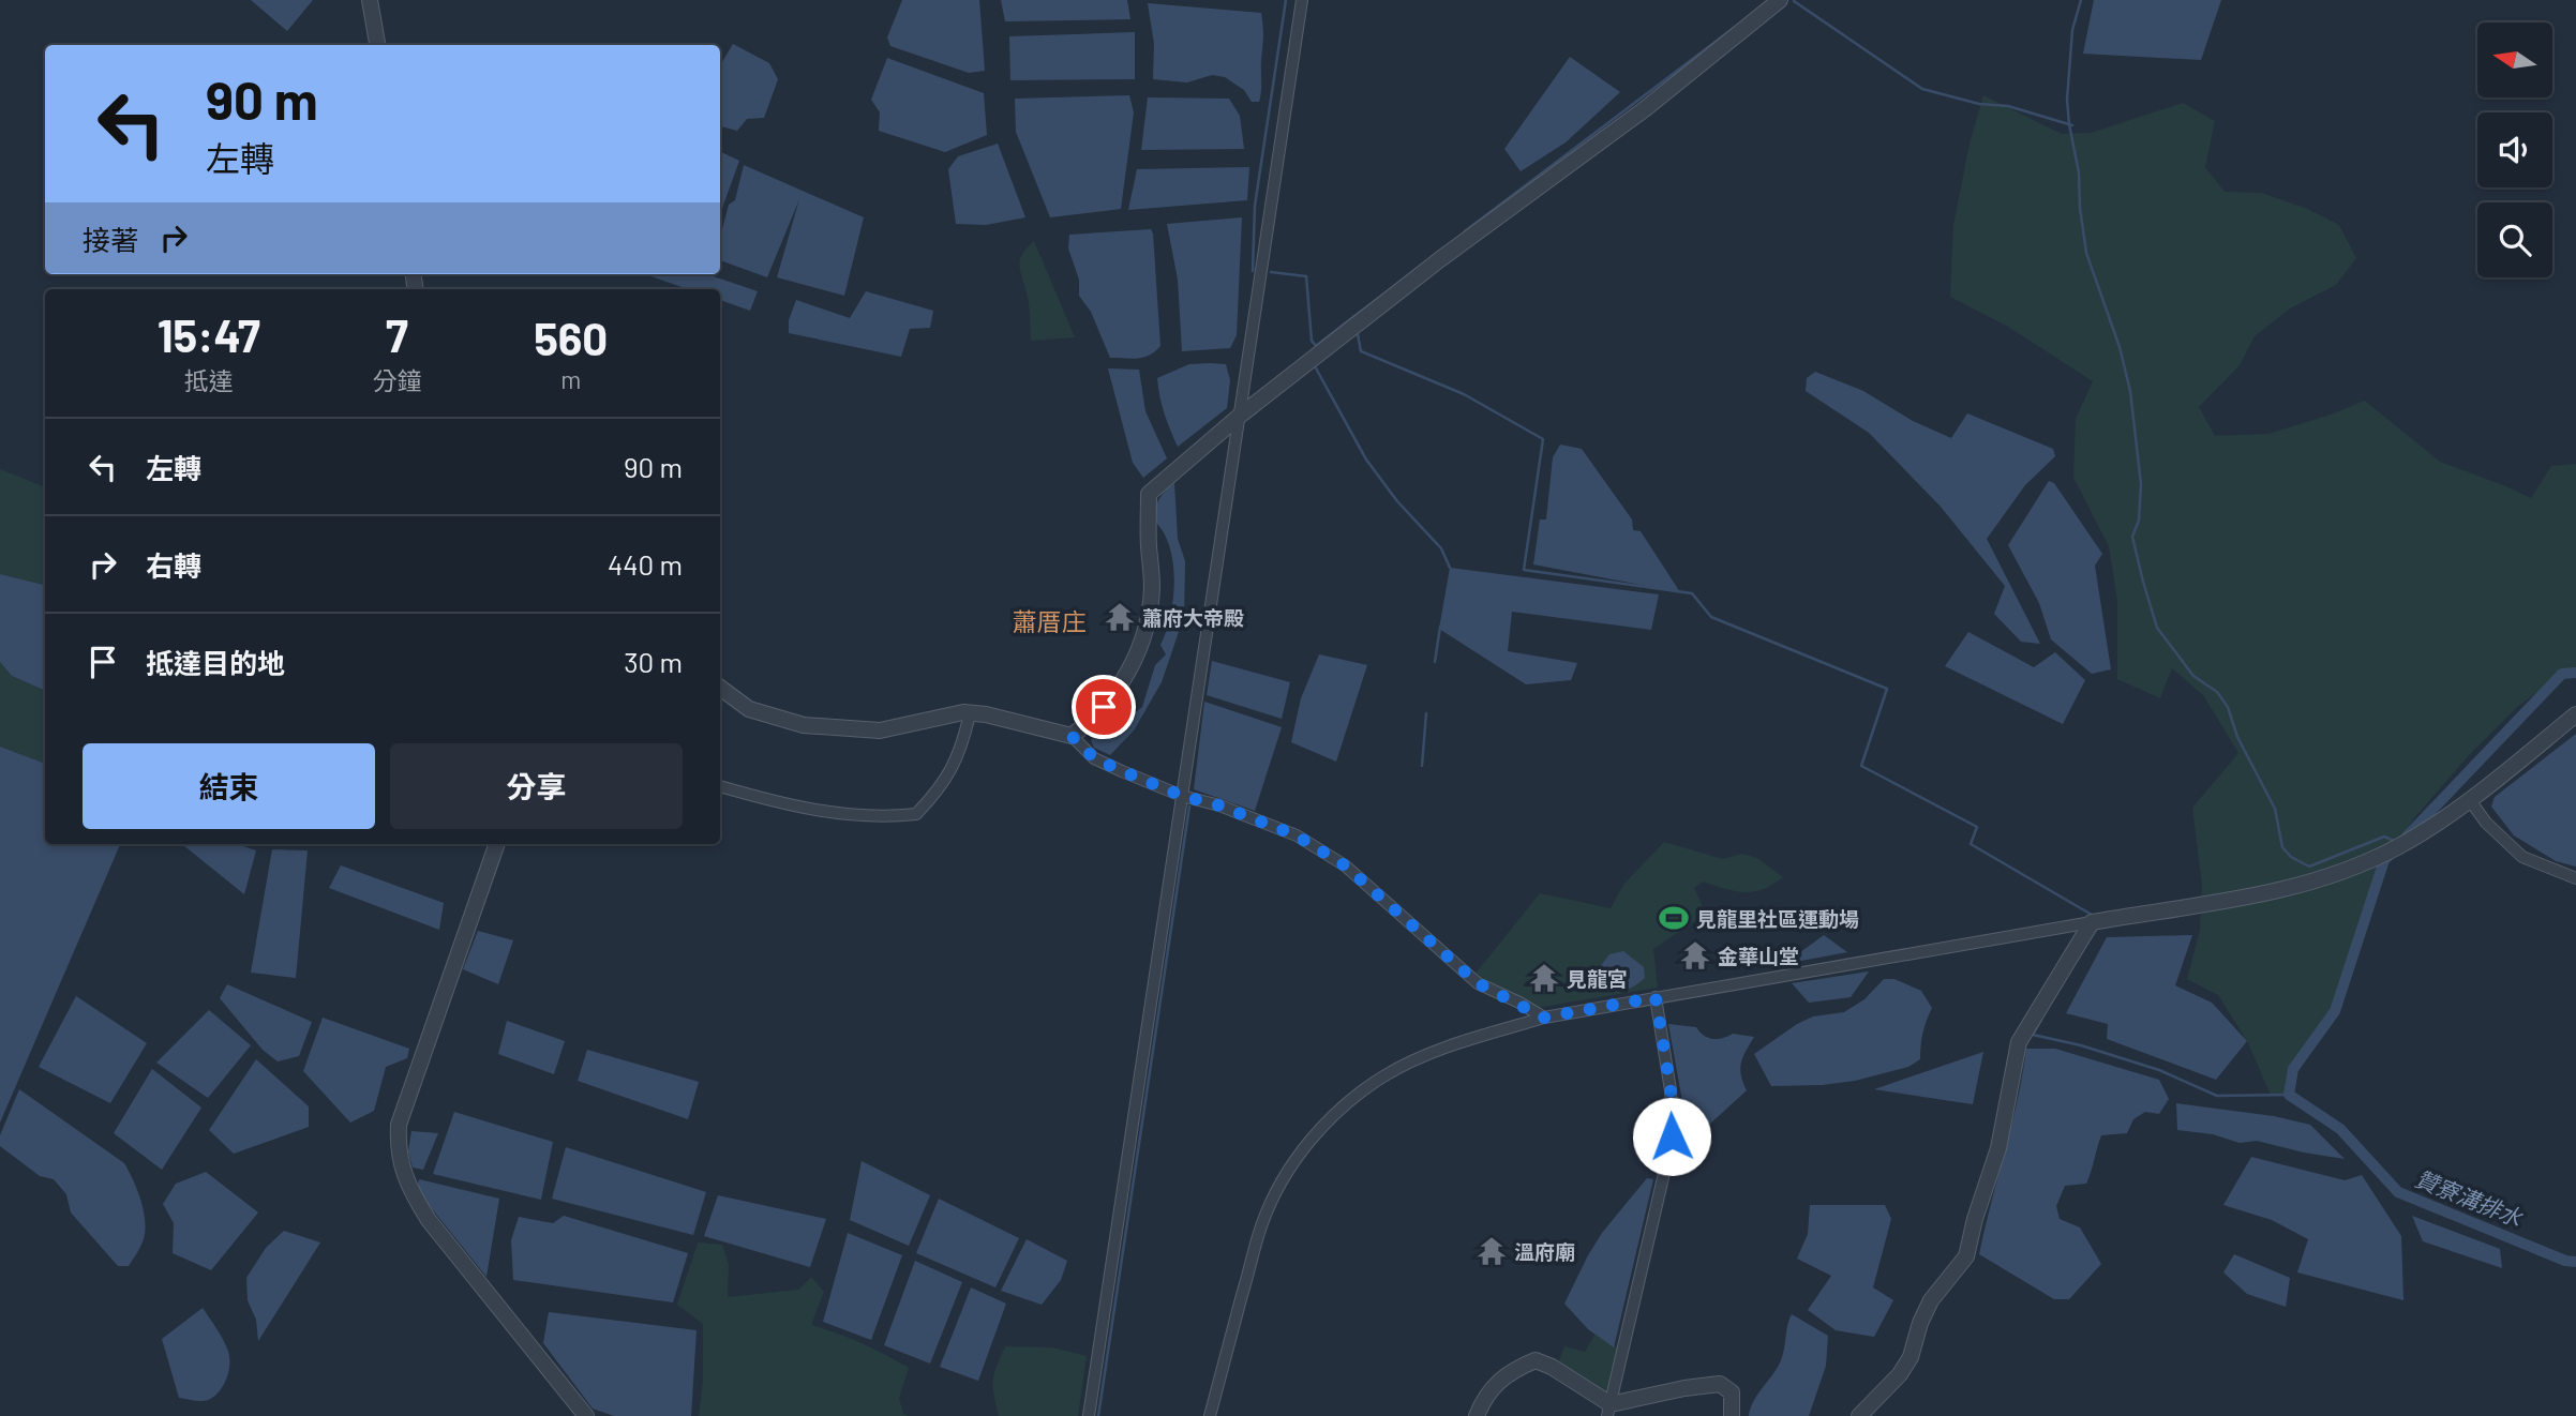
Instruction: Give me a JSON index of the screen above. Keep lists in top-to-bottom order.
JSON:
{
  "districts": ["蕭厝庄"],
  "water": ["贊寮溝排水"],
  "places": {
    "temple": [
      "蕭府大帝殿",
      "金華山堂",
      "見龍宮",
      "溫府廟"
    ],
    "sports": ["見龍里社區運動場"]
  },
  "north": "left",
  "page": {
    "turn": ["90 m", "左轉"],
    "then": "接著",
    "eta": [
      "15:47",
      "抵達",
      "7",
      "分鐘",
      "560",
      "m"
    ],
    "list": [
      {
        "name": "左轉",
        "value": "90 m"
      },
      {
        "name": "右轉",
        "value": "440 m"
      },
      {
        "name": "抵達目的地",
        "value": "30 m"
      }
    ],
    "buttons": ["結束", "分享"]
  }
}
